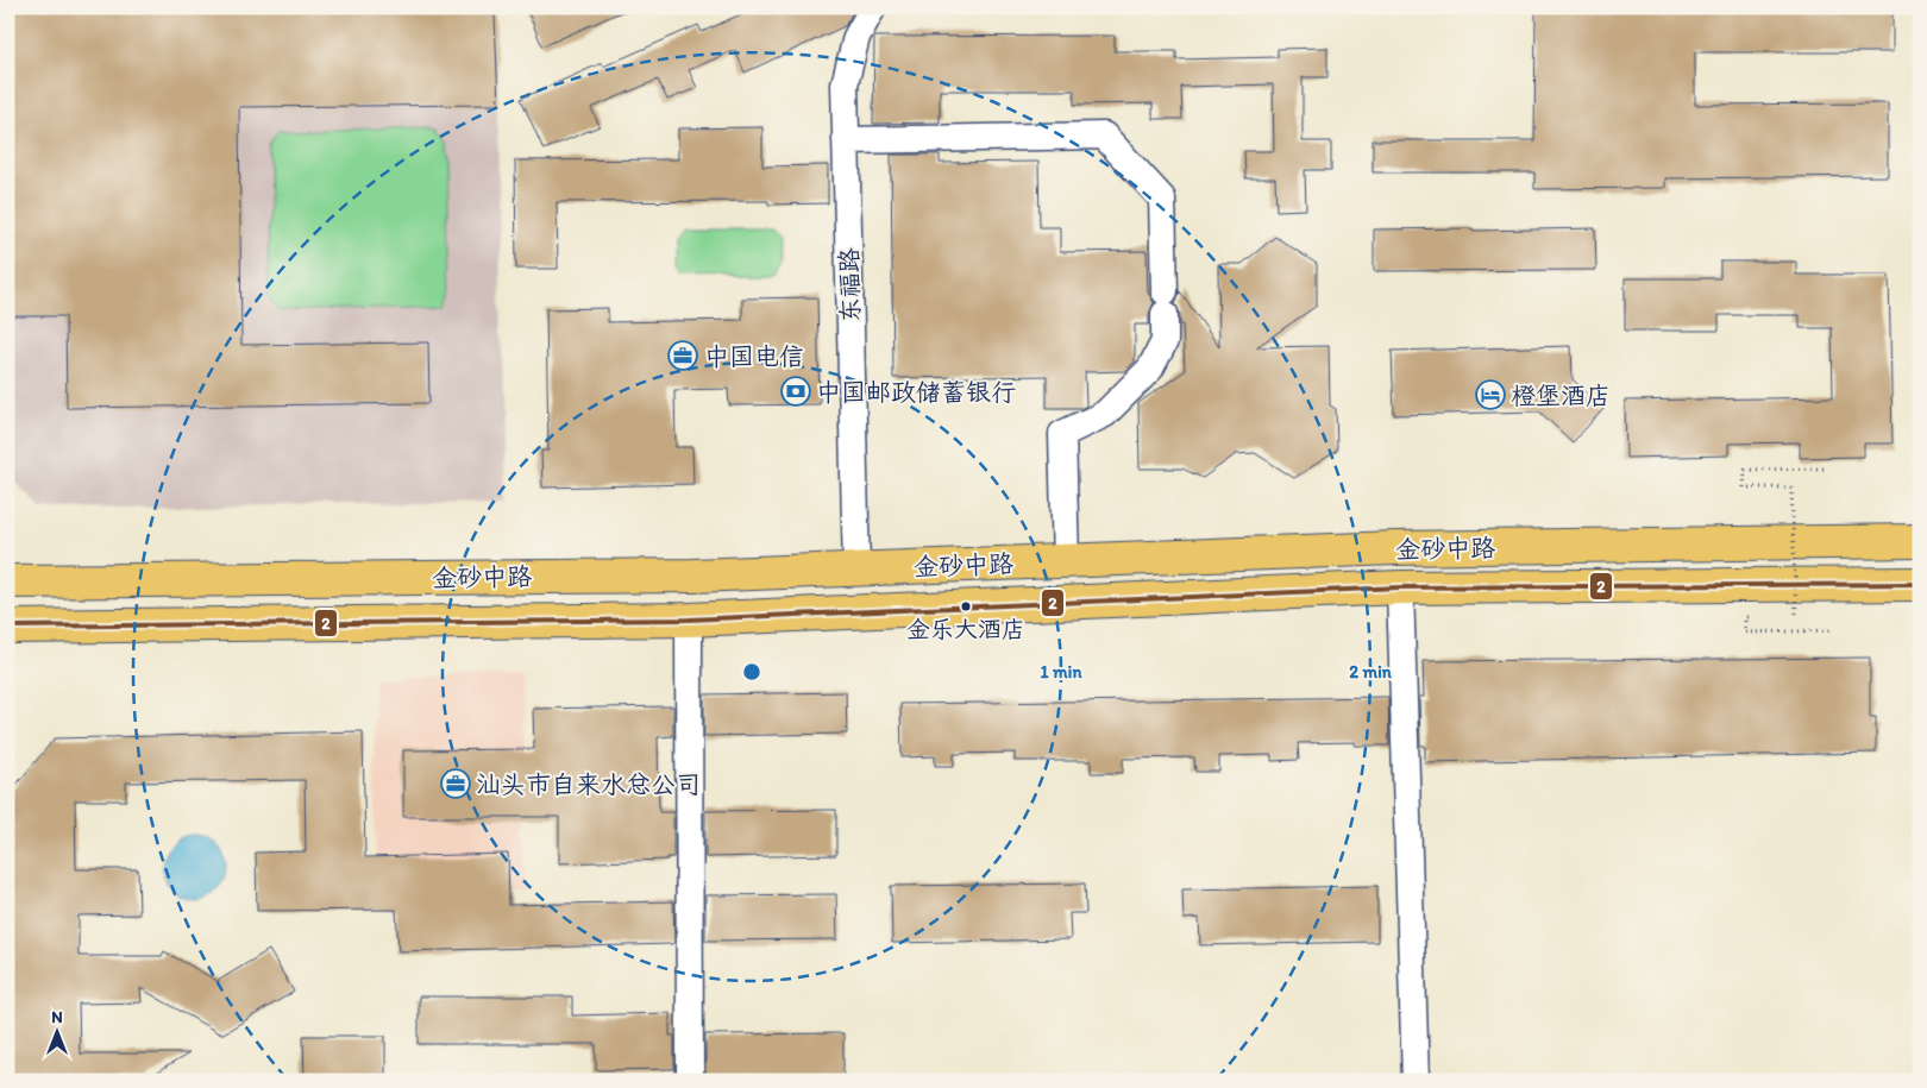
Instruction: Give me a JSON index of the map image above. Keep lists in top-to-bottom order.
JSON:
{
  "streets": {
    "main road": ["金砂中路"],
    "street": ["东福路"]
  },
  "crossings": [
    ["东福路", "金砂中路"]
  ],
  "places": {
    "office": ["中国电信", "汕头市自来水总公司"],
    "bank": ["中国邮政储蓄银行"],
    "hotel": ["橙堡酒店"],
    "other": ["金乐大酒店"]
  },
  "lines": ["transit line 2"],
  "north": "top",
  "rings": ["1 min", "2 min"]
}
